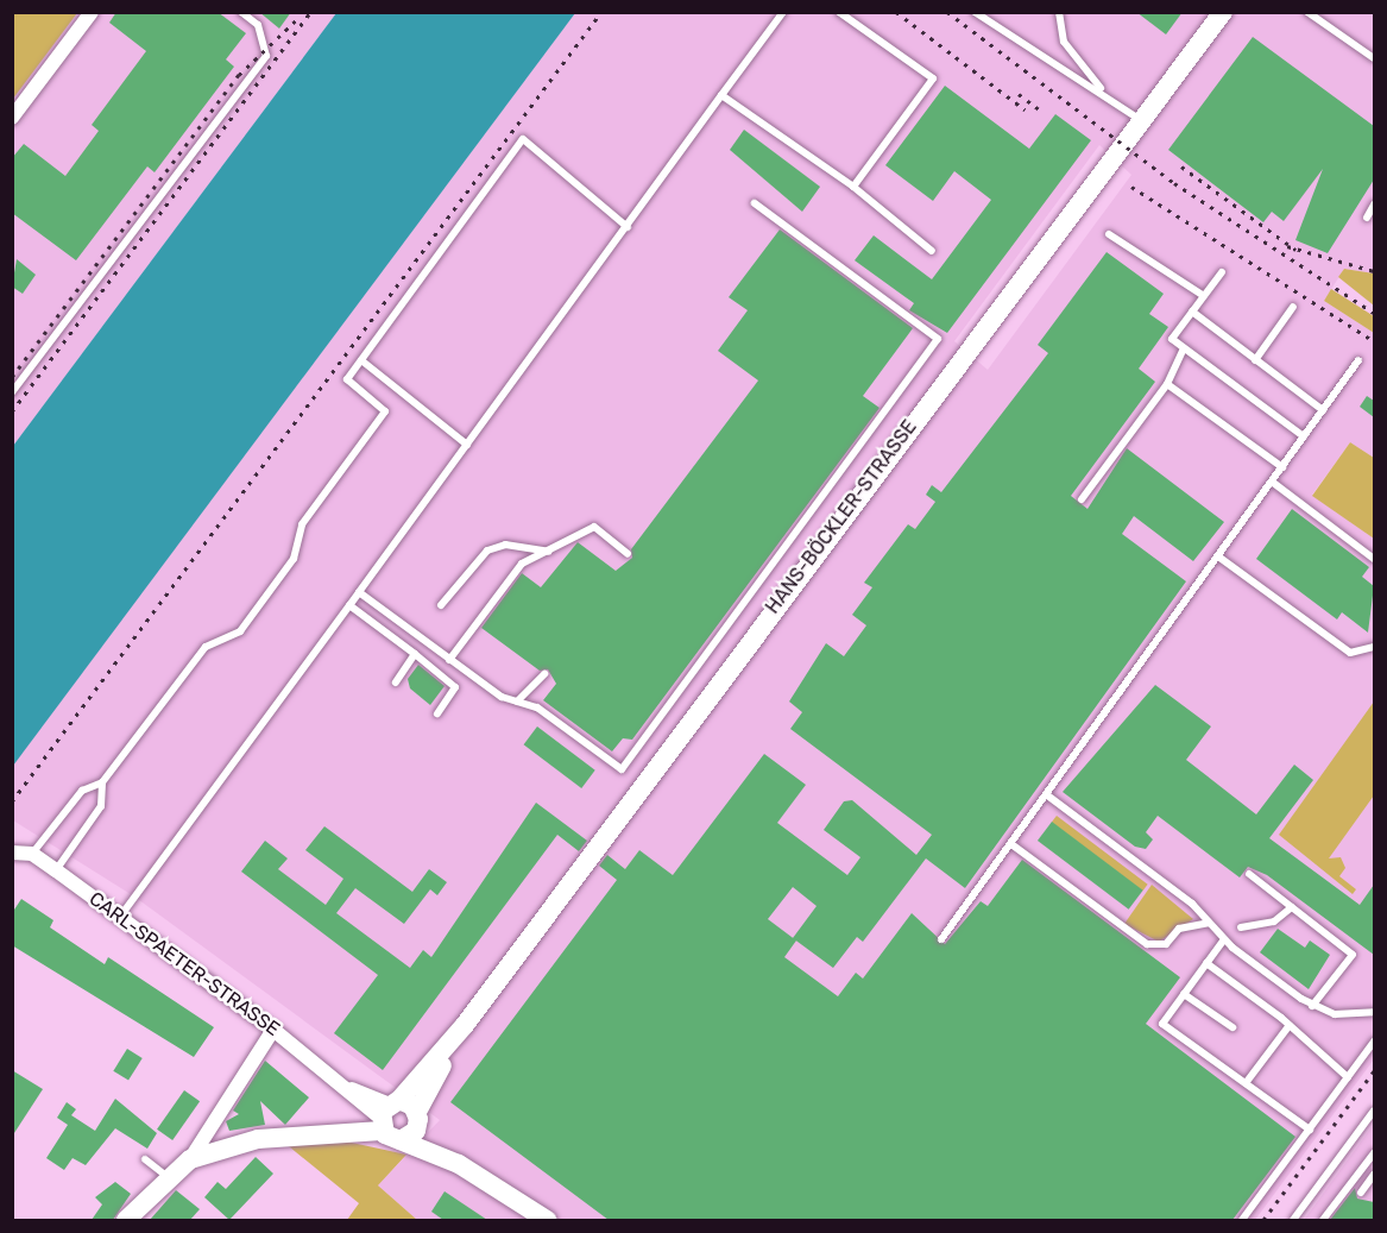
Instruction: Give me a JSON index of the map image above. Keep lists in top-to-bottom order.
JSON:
{
  "streets": {
    "main road": ["HANS-BÖCKLER-STRASSE", "CARL-SPAETER-STRASSE"]
  },
  "crossings": [
    ["HANS-BÖCKLER-STRASSE", "CARL-SPAETER-STRASSE"]
  ]
}
